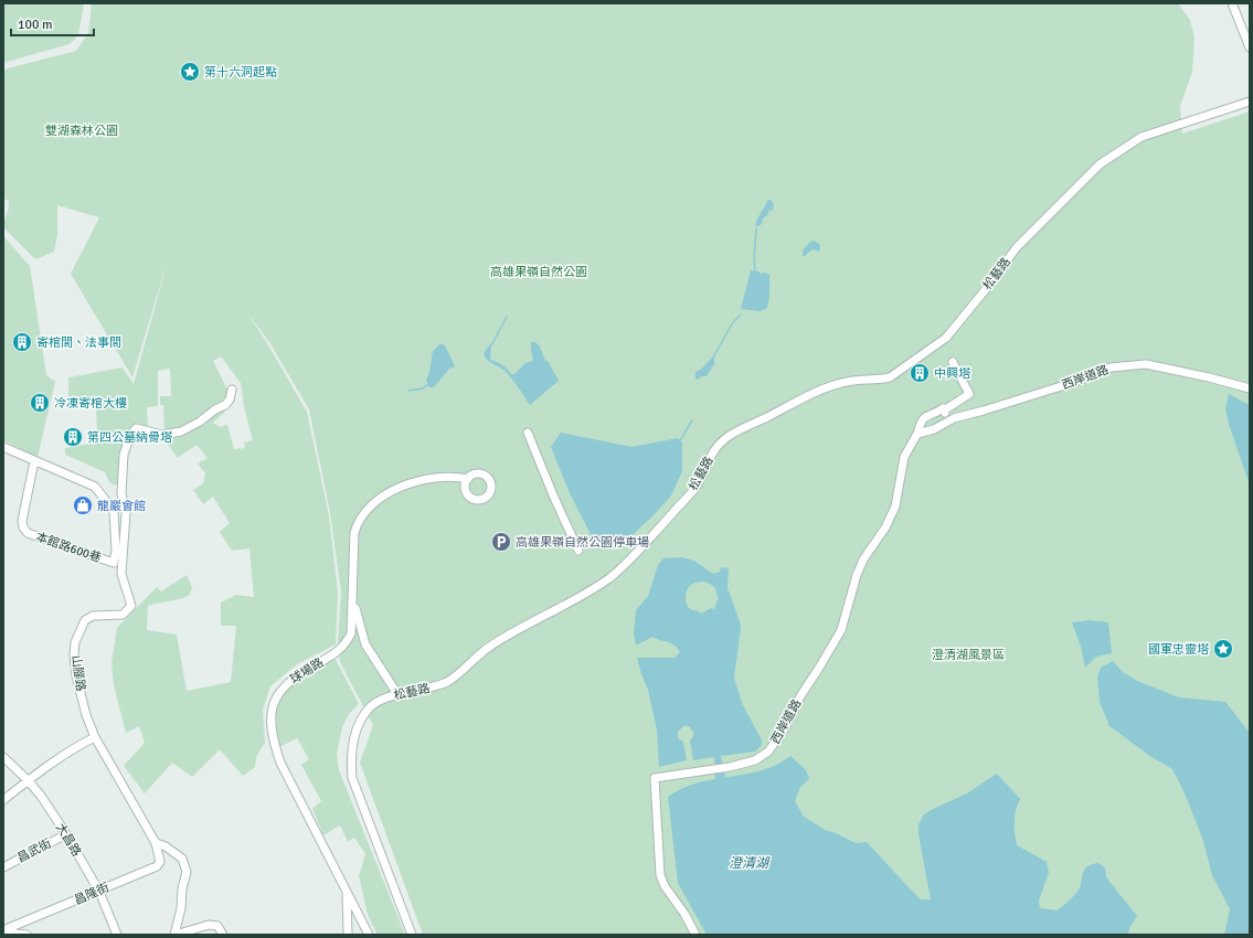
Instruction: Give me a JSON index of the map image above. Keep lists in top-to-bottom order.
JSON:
{
  "streets": {
    "street": [
      "松藝路",
      "西岸道路",
      "本館路600巷",
      "球場路",
      "山腳路",
      "大昌路",
      "昌武街",
      "昌隆街"
    ]
  },
  "crossings": [
    ["山腳路", "昌隆街"],
    ["大昌路", "昌武街"],
    ["大昌路", "昌隆街"]
  ],
  "water": ["澄清湖"],
  "parks": ["雙湖森林公園", "高雄果嶺自然公園", "澄清湖風景區"],
  "places": {
    "place": ["第十六洞起點", "國軍忠靈塔"],
    "building": [
      "寄棺間、法事間",
      "中興塔",
      "冷凍寄棺大樓",
      "第四公墓納骨塔"
    ],
    "shop": ["龍巖會館"],
    "parking": ["高雄果嶺自然公園停車場"]
  },
  "scale_bar": "100 m"
}
